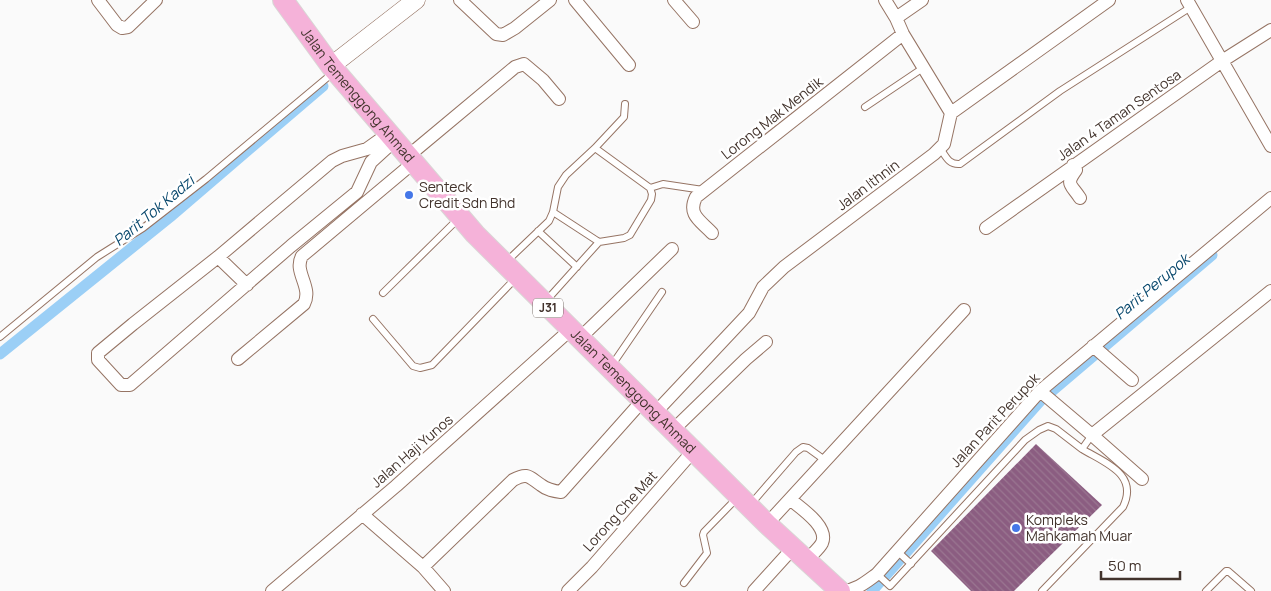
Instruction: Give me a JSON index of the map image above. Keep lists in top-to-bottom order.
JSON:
{
  "streets": {
    "main road": ["Jalan Temenggong Ahmad", "J31"],
    "street": [
      "Jalan 4 Taman Sentosa",
      "Lorong Mak Mendik",
      "Jalan Ithnin",
      "Jalan Parit Perupok",
      "Jalan Haji Yunos",
      "Lorong Che Mat"
    ]
  },
  "crossings": [
    ["Jalan Temenggong Ahmad", "Jalan Ithnin"],
    ["Jalan Temenggong Ahmad", "Jalan Parit Perupok"],
    ["Jalan Temenggong Ahmad", "Jalan Haji Yunos"],
    ["Jalan Temenggong Ahmad", "Lorong Che Mat"]
  ],
  "water": ["Parit Tok Kadzi", "Parit Perupok"],
  "places": ["Senteck Credit Sdn Bhd", "Kompleks Mahkamah Muar"],
  "scale_bar": "50 m"
}
